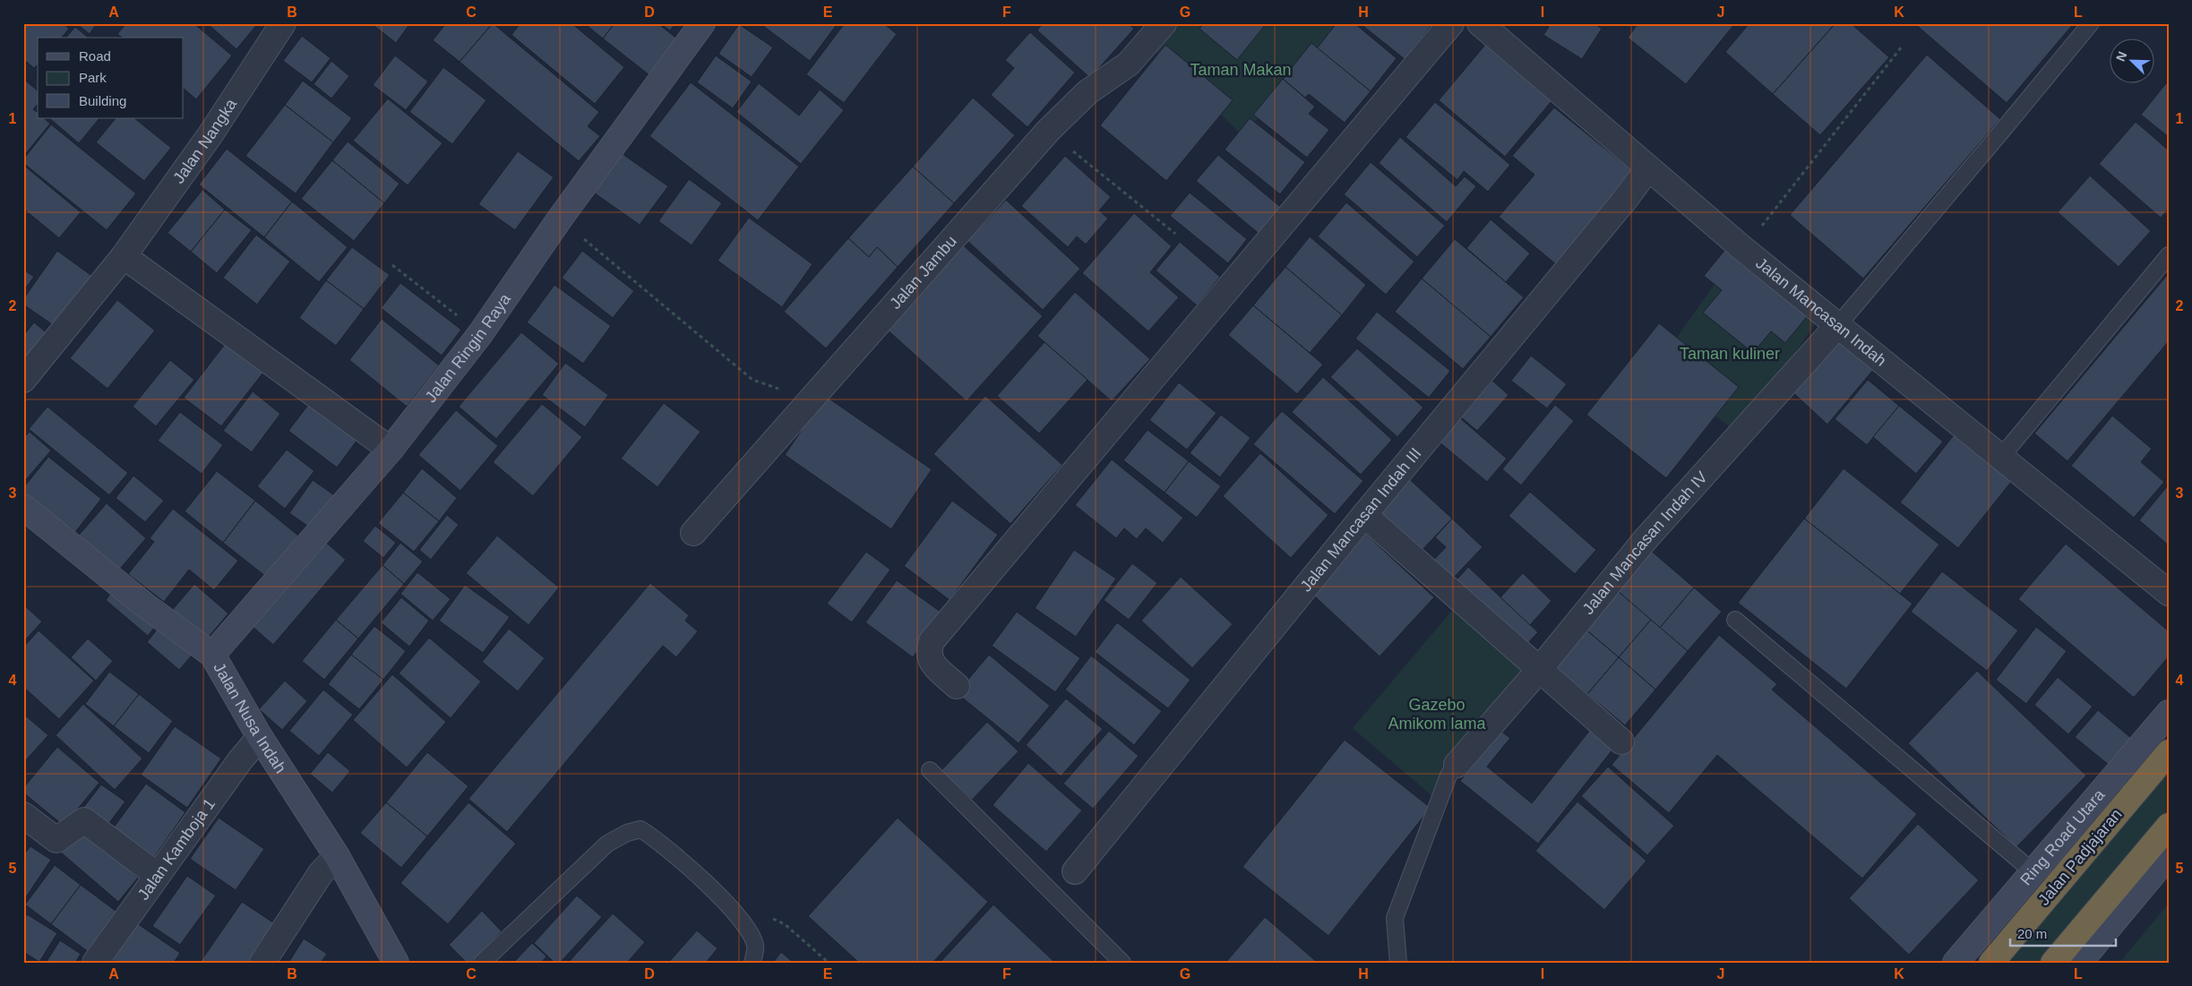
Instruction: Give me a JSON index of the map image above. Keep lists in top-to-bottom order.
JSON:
{
  "streets": {
    "highway": ["Jalan Padjajaran"],
    "main road": ["Jalan Ringin Raya", "Jalan Nusa Indah", "Ring Road Utara"],
    "street": [
      "Jalan Nangka",
      "Jalan Jambu",
      "Jalan Mancasan Indah",
      "Jalan Mancasan Indah III",
      "Jalan Mancasan Indah IV",
      "Jalan Kamboja 1"
    ]
  },
  "crossings": [
    ["Jalan Mancasan Indah", "Jalan Mancasan Indah III"],
    ["Jalan Mancasan Indah", "Jalan Mancasan Indah IV"],
    ["Jalan Ringin Raya", "Jalan Nusa Indah"],
    ["Jalan Nusa Indah", "Jalan Kamboja 1"]
  ],
  "parks": ["Taman Makan", "Taman kuliner", "Gazebo Amikom lama"],
  "legend": ["Road", "Park", "Building"],
  "scale_bar": "20 m",
  "north": "top left",
  "grid": {
    "columns": [
      "A",
      "B",
      "C",
      "D",
      "E",
      "F",
      "G",
      "H",
      "I",
      "J",
      "K",
      "L"
    ],
    "rows": [
      "1",
      "2",
      "3",
      "4",
      "5"
    ]
  }
}
